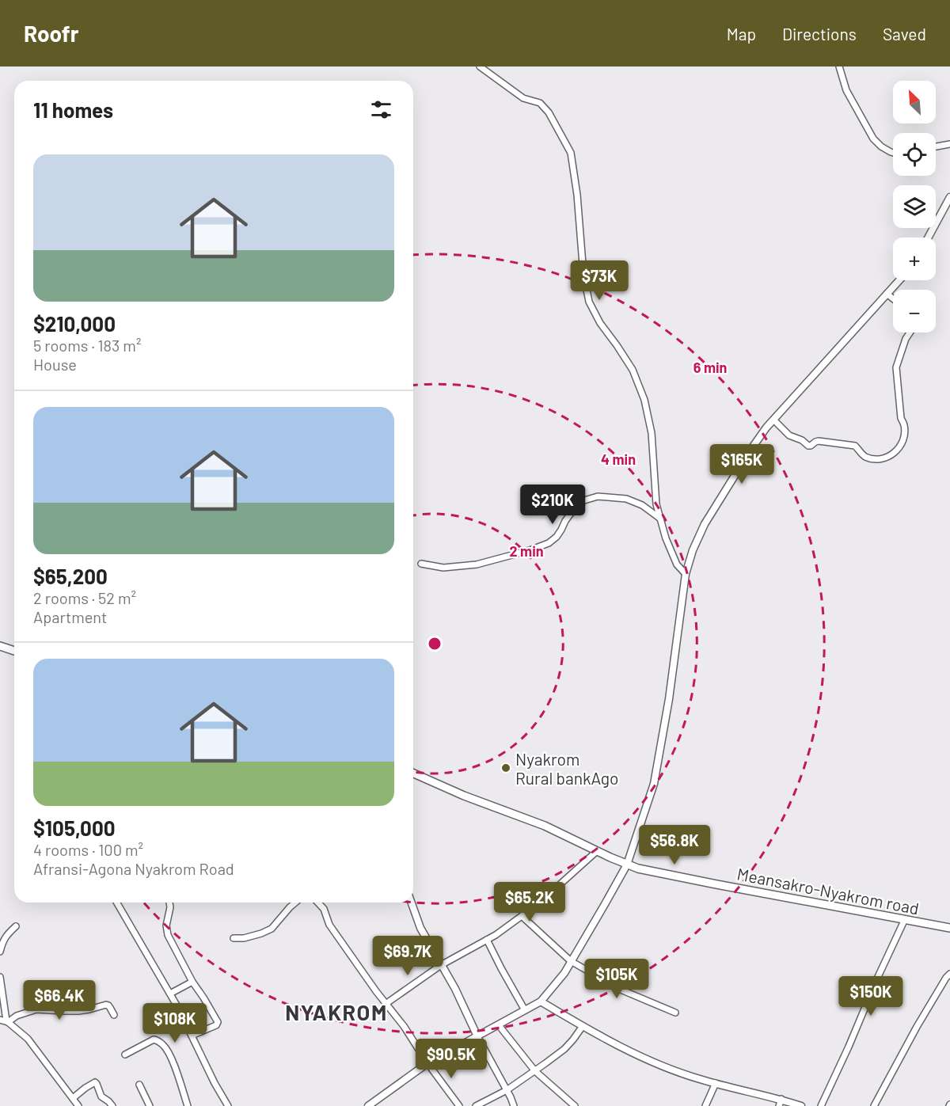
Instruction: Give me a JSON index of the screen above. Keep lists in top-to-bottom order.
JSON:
{
  "streets": {
    "main road": ["Meansakro-Nyakrom road"]
  },
  "districts": ["NYAKROM"],
  "places": ["Nyakrom Rural bankAgo"],
  "north": "top left",
  "page": {
    "header": "Roofr",
    "nav": ["Map", "Directions", "Saved"],
    "map_buttons": ["+", "−"],
    "heading": "11 homes",
    "list": [
      {
        "name": "$210,000",
        "note": "5 rooms · 183 m² · House"
      },
      {
        "name": "$65,200",
        "note": "2 rooms · 52 m² · Apartment"
      },
      {
        "name": "$105,000",
        "note": "4 rooms · 100 m² · Afransi-Agona Nyakrom Road"
      }
    ],
    "price": [
      "$73K",
      "$165K",
      "$210K",
      "$56.8K",
      "$65.2K",
      "$69.7K",
      "$105K",
      "$150K",
      "$66.4K",
      "$108K",
      "$90.5K"
    ]
  },
  "rings": ["6 min", "4 min", "2 min"]
}
